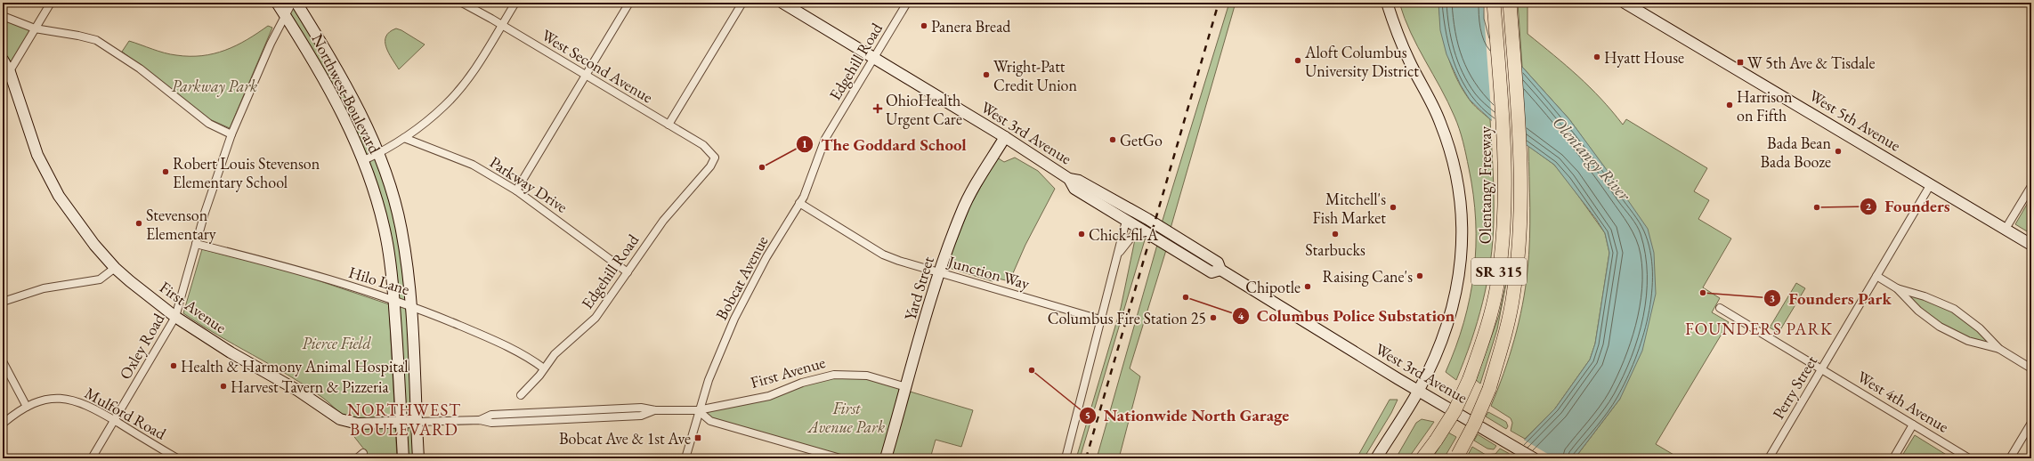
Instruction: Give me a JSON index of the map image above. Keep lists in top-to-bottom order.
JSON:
{
  "streets": {
    "highway": ["Olentangy Freeway", "SR 315"],
    "street": [
      "Edgehill Road",
      "West Second Avenue",
      "Northwest Boulevard",
      "West 5th Avenue",
      "West 3rd Avenue",
      "Parkway Drive",
      "Junction Way",
      "Bobcat Avenue",
      "Hilo Lane",
      "Yard Street",
      "First Avenue",
      "Oxley Road",
      "Perry Street",
      "West 4th Avenue",
      "Mulford Road"
    ]
  },
  "crossings": [
    ["Edgehill Road", "West Second Avenue"],
    ["Edgehill Road", "West 3rd Avenue"],
    ["Edgehill Road", "Parkway Drive"],
    ["Edgehill Road", "Bobcat Avenue"],
    ["Edgehill Road", "Hilo Lane"],
    ["Northwest Boulevard", "Hilo Lane"],
    ["Northwest Boulevard", "First Avenue"],
    ["Northwest Boulevard", "Oxley Road"],
    ["West 5th Avenue", "Perry Street"],
    ["West 3rd Avenue", "Yard Street"],
    ["Junction Way", "Bobcat Avenue"],
    ["Junction Way", "Yard Street"],
    ["Bobcat Avenue", "First Avenue"],
    ["Hilo Lane", "Oxley Road"],
    ["Yard Street", "First Avenue"],
    ["First Avenue", "Oxley Road"],
    ["Oxley Road", "Mulford Road"],
    ["Perry Street", "West 4th Avenue"]
  ],
  "districts": ["FOUNDERS PARK", "NORTHWEST BOULEVARD"],
  "water": ["Olentangy River"],
  "parks": ["Parkway Park", "Pierce Field", "First Avenue Park"],
  "places": {
    "other": [
      "Panera Bread",
      "Hyatt House",
      "Aloft Columbus University District",
      "Wright-Patt Credit Union",
      "Harrison on Fifth",
      "GetGo",
      "Bada Bean Bada Booze",
      "The Goddard School",
      "Robert Louis Stevenson Elementary School",
      "Mitchell's Fish Market",
      "Founders",
      "Stevenson Elementary",
      "Chick-fil-A",
      "Starbucks",
      "Raising Cane's",
      "Chipotle",
      "Founders Park",
      "Columbus Police Substation",
      "Columbus Fire Station 25",
      "Health & Harmony Animal Hospital",
      "Nationwide North Garage",
      "Harvest Tavern & Pizzeria"
    ],
    "transit": ["W 5th Ave & Tisdale", "Bobcat Ave & 1st Ave"],
    "health": ["OhioHealth Urgent Care"]
  }
}
